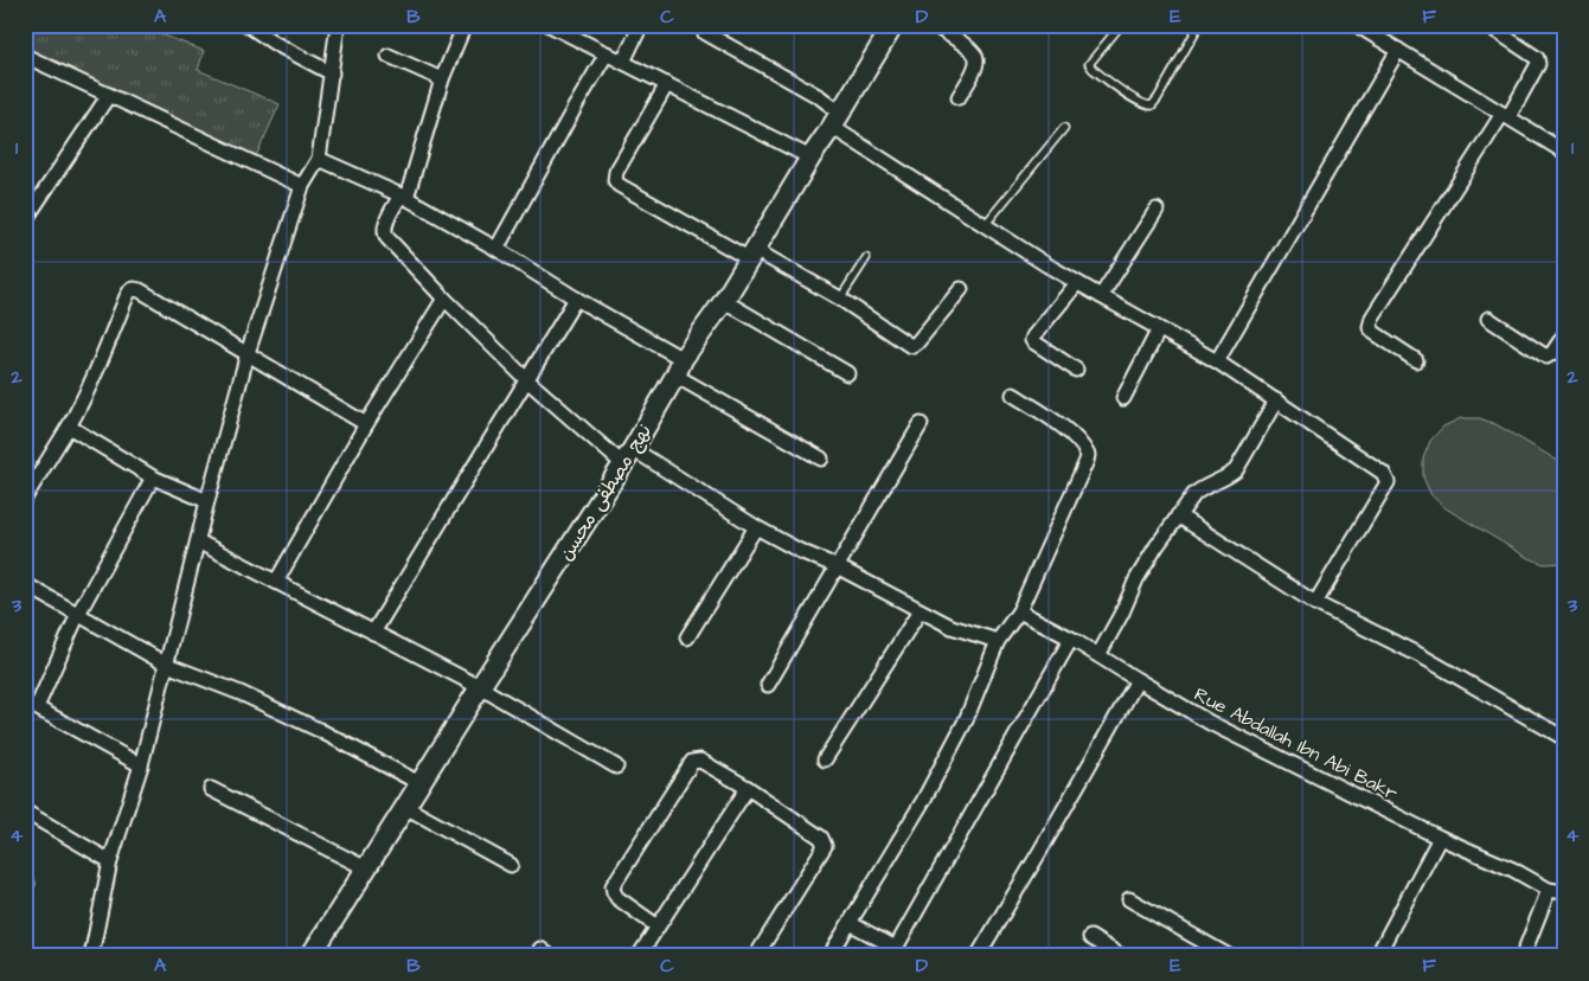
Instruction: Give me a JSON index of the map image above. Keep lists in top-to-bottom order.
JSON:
{
  "streets": {
    "main road": ["نهج مصطفى محسن"],
    "street": ["Rue Abdallah Ibn Abi Bakr"]
  },
  "grid": {
    "columns": [
      "A",
      "B",
      "C",
      "D",
      "E",
      "F"
    ],
    "rows": [
      "1",
      "2",
      "3",
      "4"
    ]
  }
}
